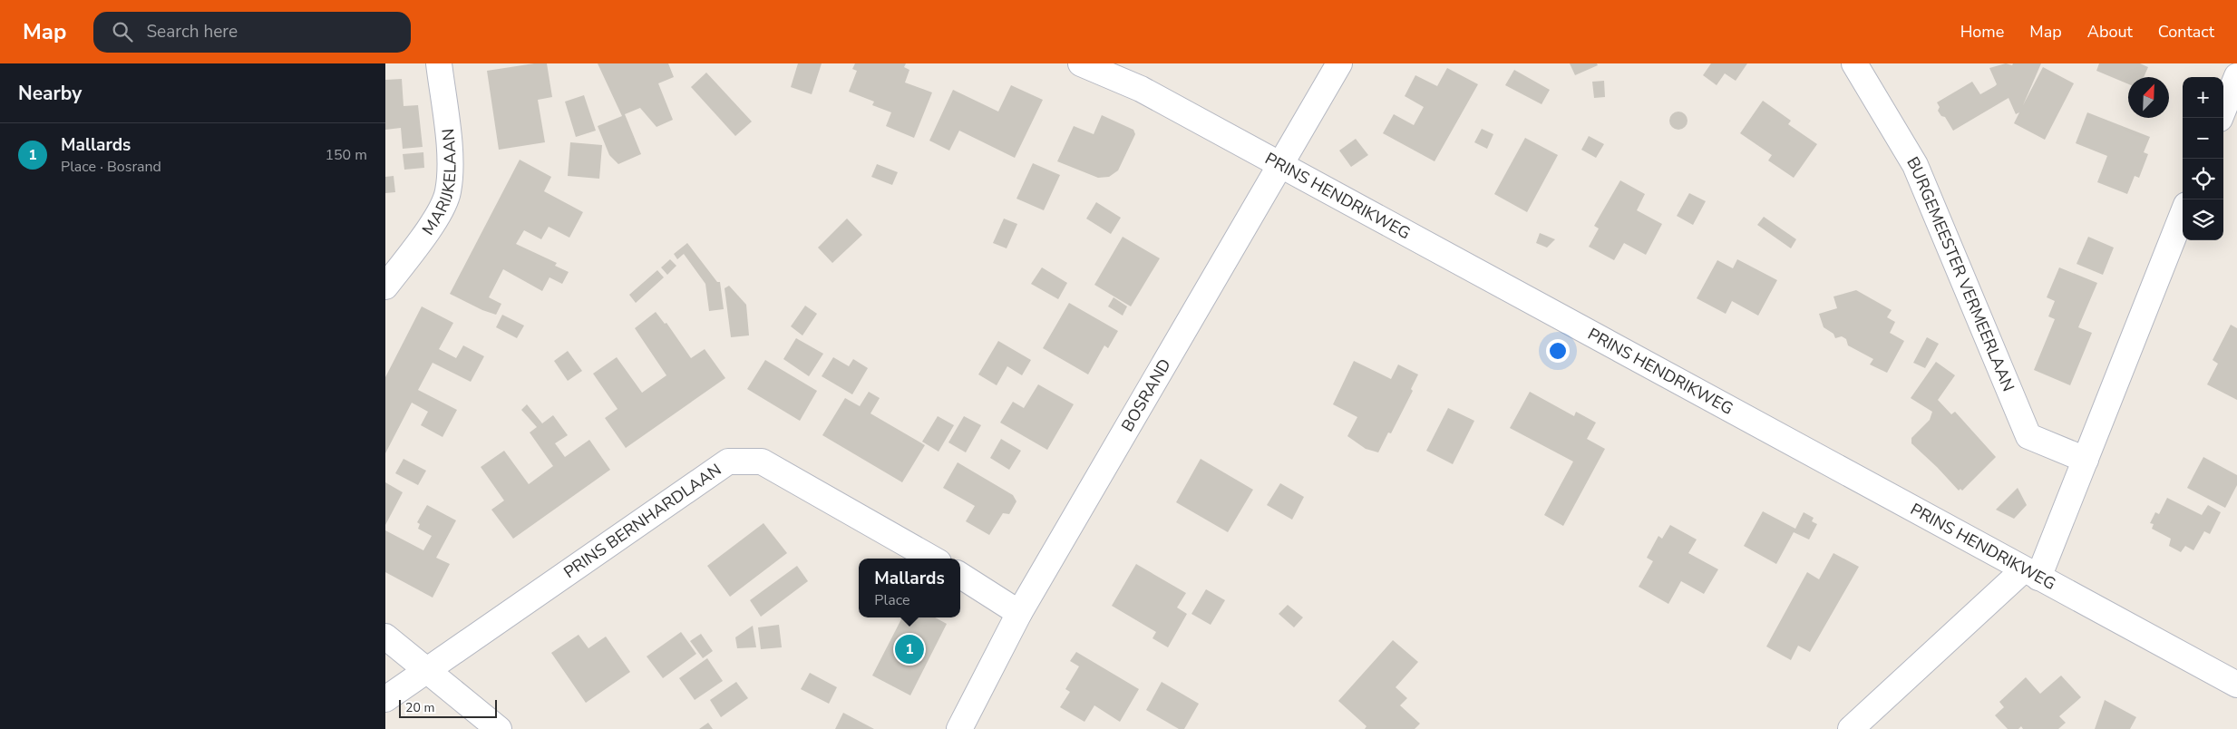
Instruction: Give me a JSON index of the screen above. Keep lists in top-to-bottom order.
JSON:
{
  "streets": {
    "street": [
      "MARIJKELAAN",
      "PRINS HENDRIKWEG",
      "BURGEMEESTER VERMEERLAAN",
      "BOSRAND",
      "PRINS BERNHARDLAAN"
    ]
  },
  "crossings": [
    ["PRINS HENDRIKWEG", "BOSRAND"]
  ],
  "scale_bar": "20 m",
  "north": "top right",
  "page": {
    "header": "Map",
    "search": "Search here",
    "nav": [
      "Home",
      "Map",
      "About",
      "Contact"
    ],
    "heading": "Nearby",
    "map_buttons": ["+", "−"],
    "list": [
      {
        "mark": "1",
        "name": "Mallards",
        "note": "Place · Bosrand",
        "value": "150 m"
      }
    ],
    "popup": ["Mallards", "Place"],
    "pins": "1",
    "scale": "20 m"
  }
}
